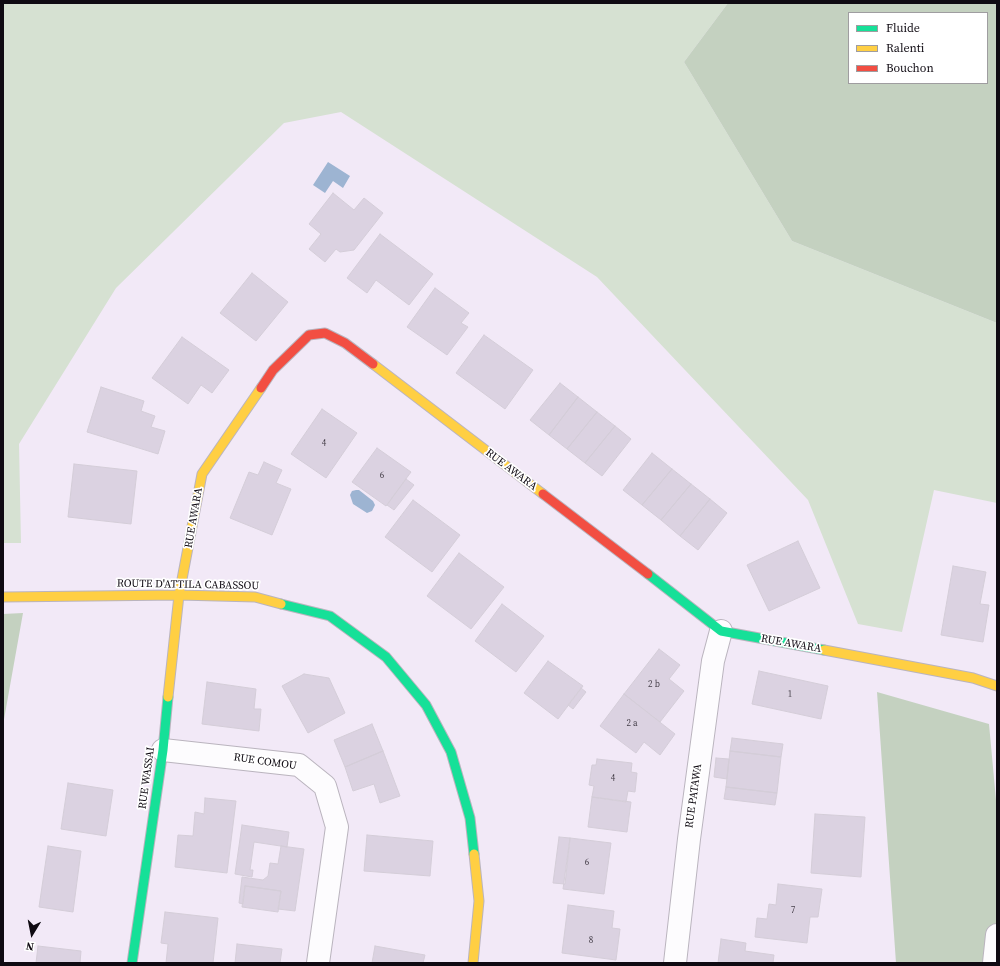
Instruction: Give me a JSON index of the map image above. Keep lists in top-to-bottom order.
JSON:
{
  "streets": {
    "street": [
      "RUE AWARA",
      "ROUTE D'ATTILA CABASSOU",
      "RUE COMOU",
      "RUE WASSAI",
      "RUE PATAWA"
    ]
  },
  "crossings": [
    ["RUE AWARA", "ROUTE D'ATTILA CABASSOU"],
    ["RUE AWARA", "RUE WASSAI"],
    ["RUE AWARA", "RUE PATAWA"],
    ["ROUTE D'ATTILA CABASSOU", "RUE WASSAI"],
    ["RUE COMOU", "RUE WASSAI"]
  ],
  "house_numbers": [
    "4",
    "6",
    "2 b",
    "1",
    "2 a",
    "4",
    "6",
    "7",
    "8"
  ],
  "legend": ["Fluide", "Ralenti", "Bouchon"],
  "north": "bottom"
}
